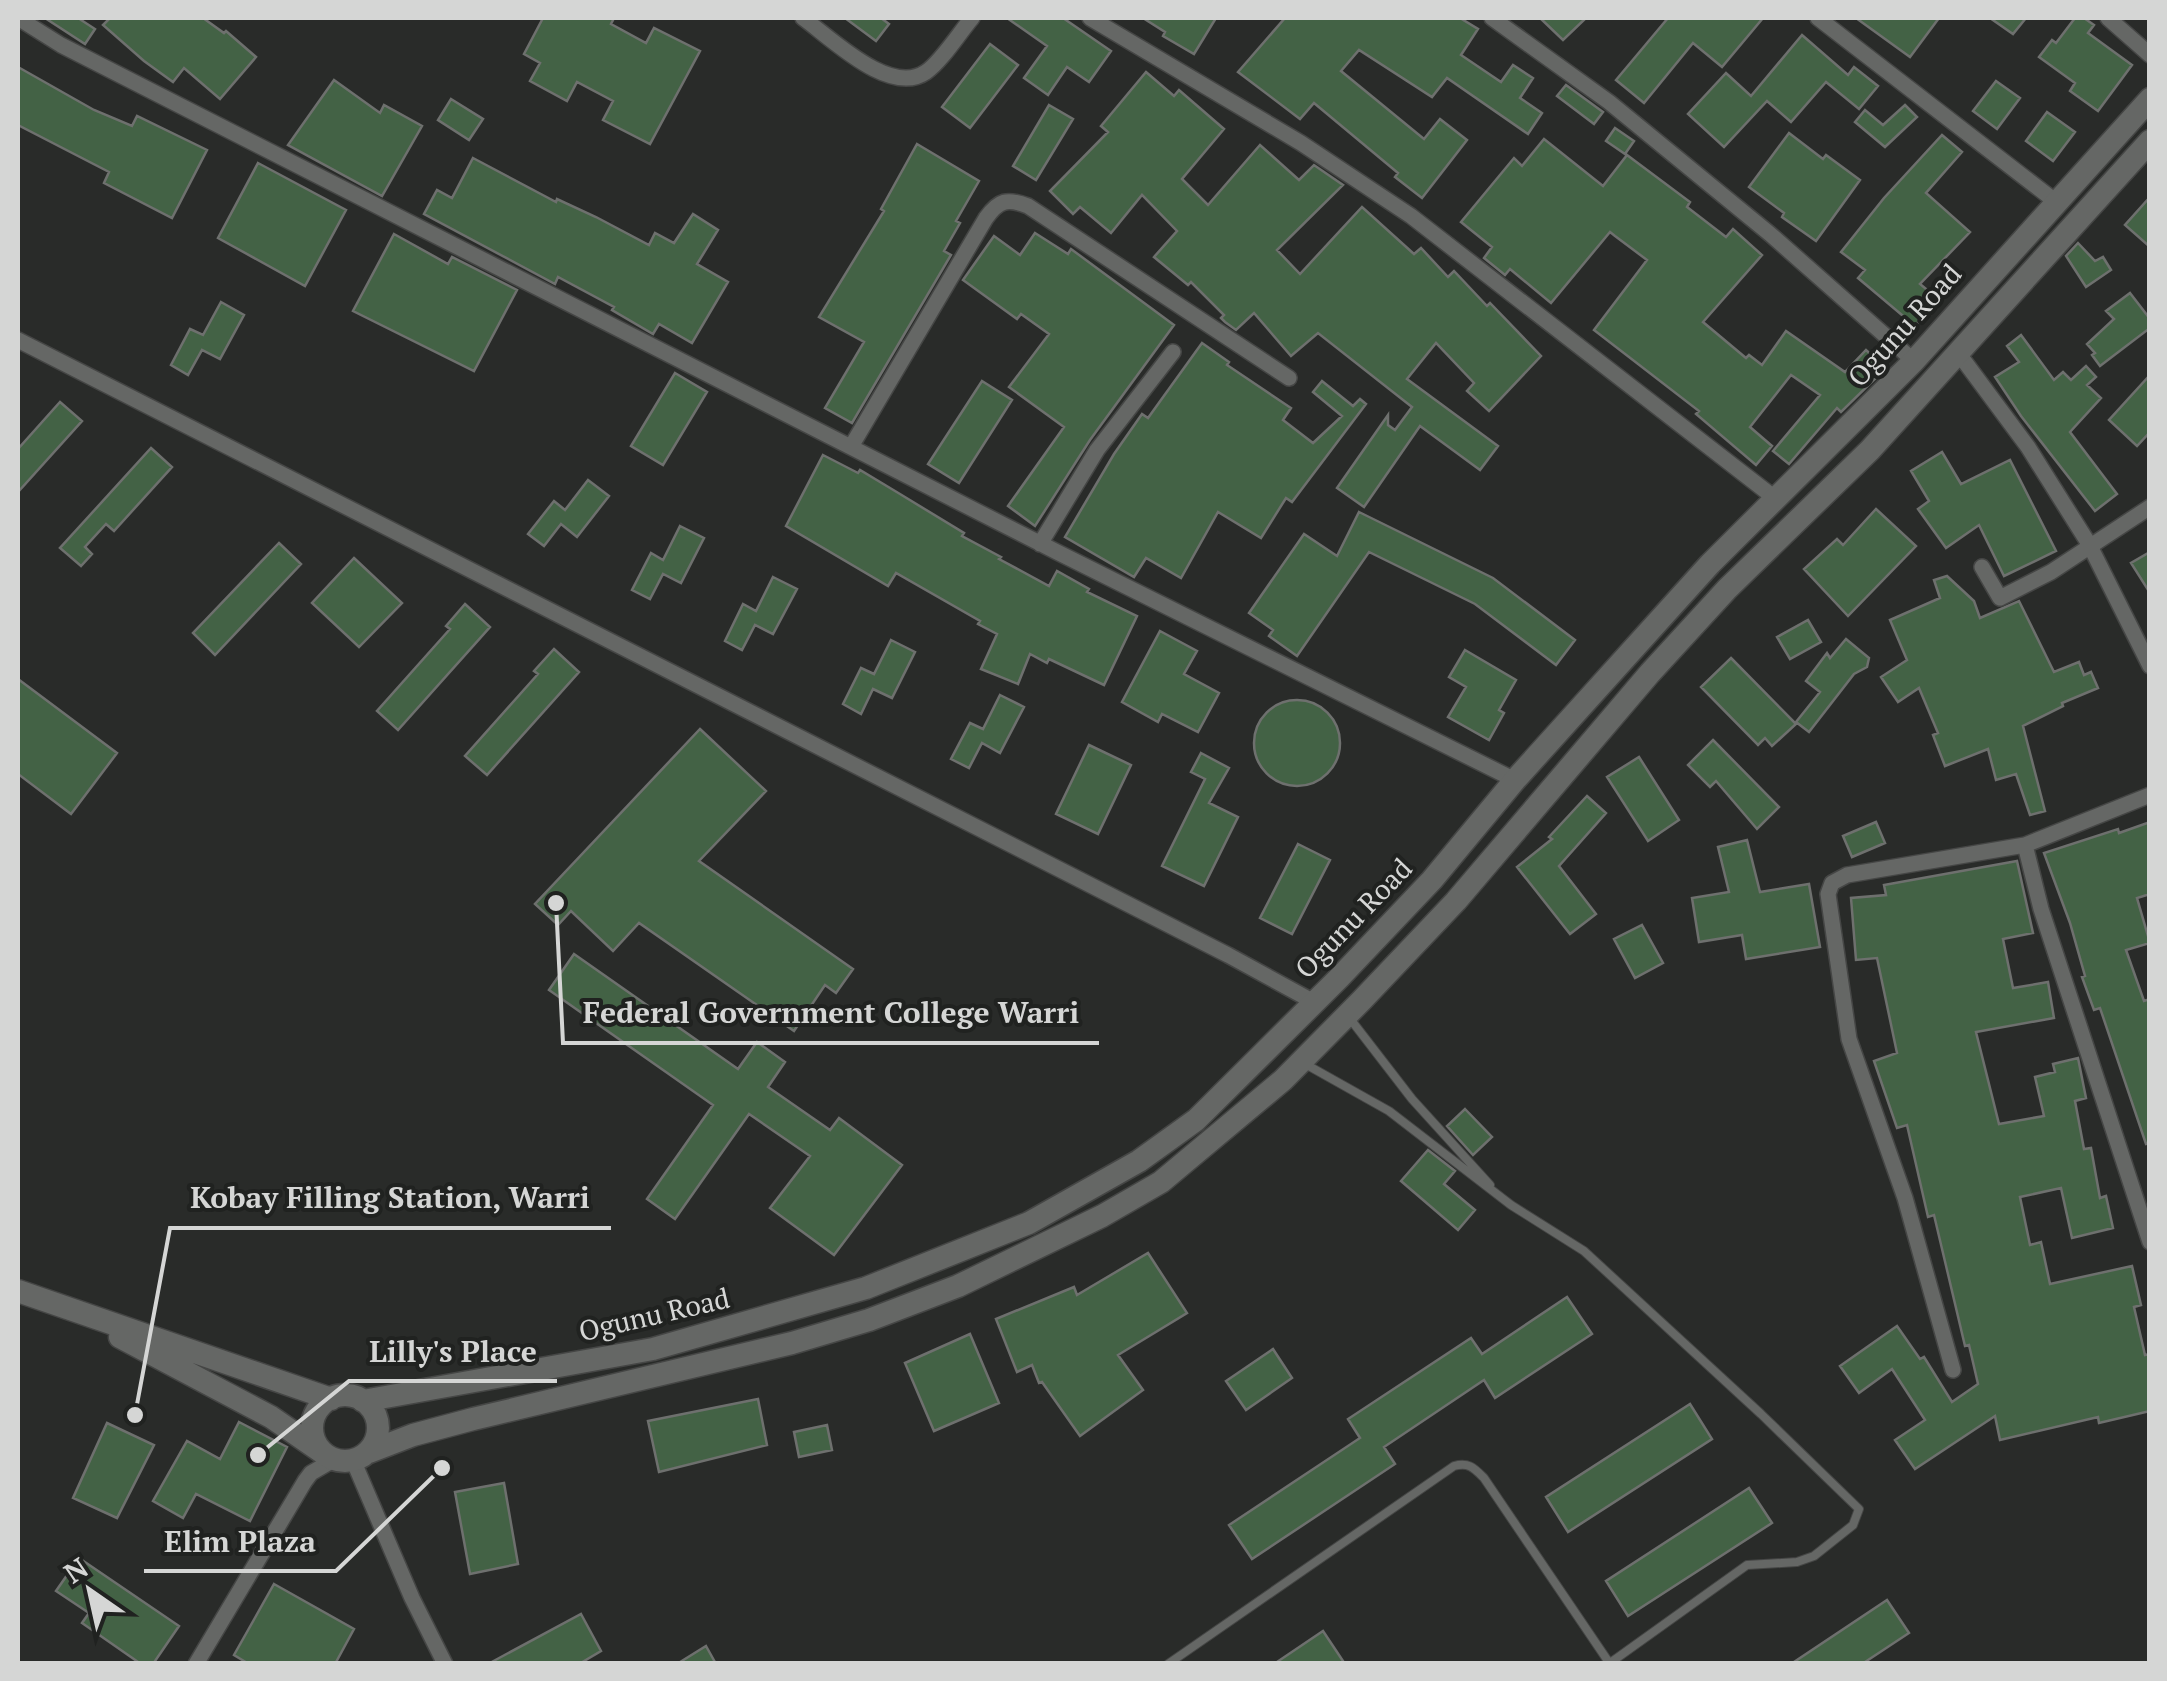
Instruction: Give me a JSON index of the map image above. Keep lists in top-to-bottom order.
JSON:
{
  "streets": {
    "main road": ["Ogunu Road"]
  },
  "places": [
    "Federal Government College Warri",
    "Kobay Filling Station, Warri",
    "Lilly's Place",
    "Elim Plaza"
  ],
  "north": "top left"
}
